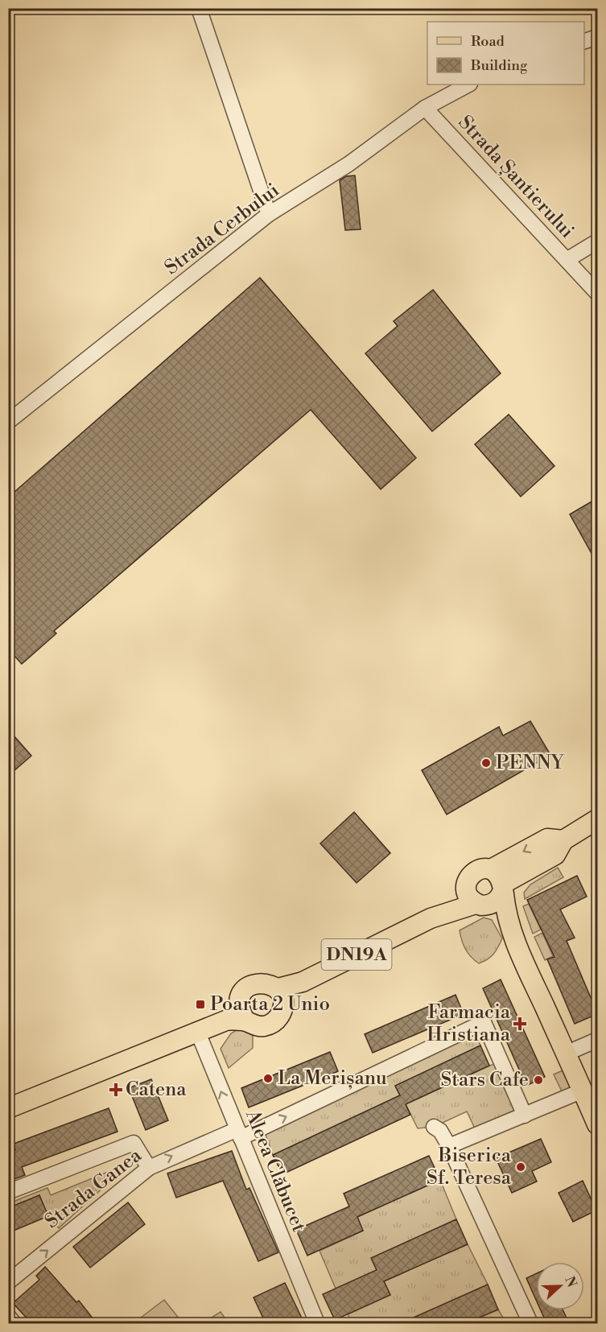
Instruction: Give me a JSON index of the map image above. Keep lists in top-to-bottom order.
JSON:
{
  "streets": {
    "main road": ["DN19A"],
    "street": [
      "Strada Șantierului",
      "Strada Cerbului",
      "Aleea Clăbucet",
      "Strada Ganea"
    ]
  },
  "crossings": [
    ["Strada Șantierului", "Strada Cerbului"],
    ["Aleea Clăbucet", "Strada Ganea"]
  ],
  "one_way": ["Strada Ganea"],
  "places": {
    "other": [
      "PENNY",
      "La Merișanu",
      "Stars Cafe",
      "Biserica Sf. Teresa"
    ],
    "transit": ["Poarta 2 Unio"],
    "health": ["Farmacia Hristiana", "Catena"]
  },
  "legend": ["Road", "Building"],
  "north": "right"
}
